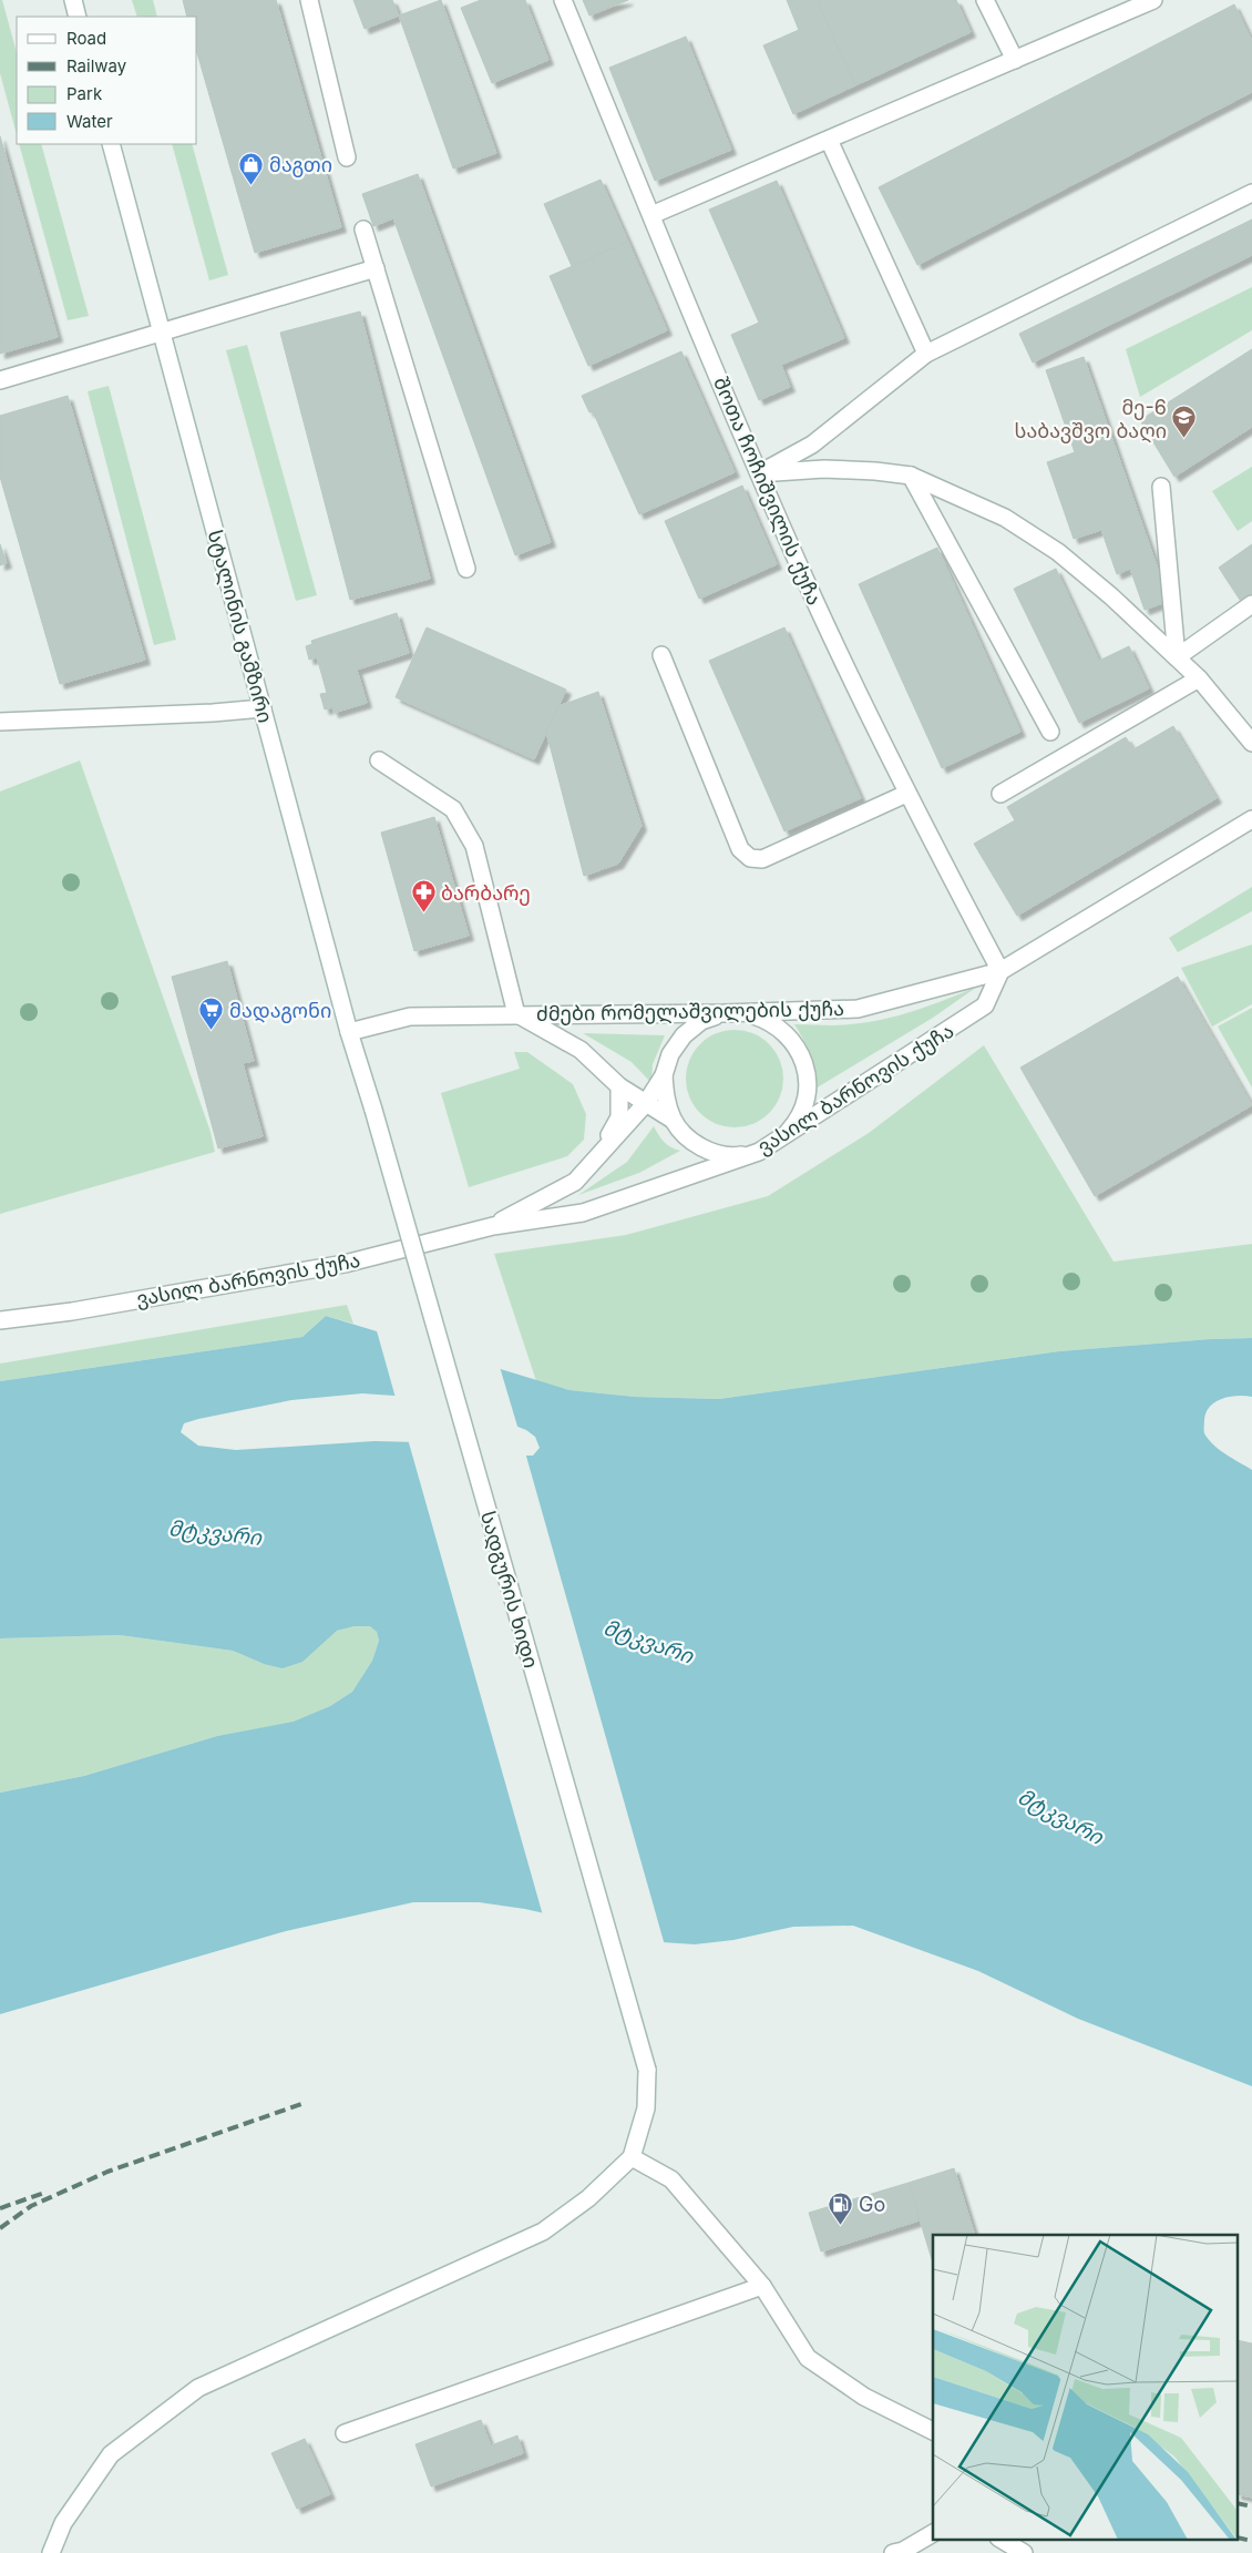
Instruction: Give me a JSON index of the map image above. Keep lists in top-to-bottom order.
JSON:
{
  "streets": {
    "street": [
      "შოთა ჩოჩიშვილის ქუჩა",
      "სტალინის გამზირი",
      "ძმები რომელაშვილების ქუჩა",
      "ვასილ ბარნოვის ქუჩა",
      "სადგურის ხიდი"
    ]
  },
  "crossings": [
    ["შოთა ჩოჩიშვილის ქუჩა", "ძმები რომელაშვილების ქუჩა"],
    ["შოთა ჩოჩიშვილის ქუჩა", "ვასილ ბარნოვის ქუჩა"],
    ["სტალინის გამზირი", "ძმები რომელაშვილების ქუჩა"],
    ["სტალინის გამზირი", "სადგურის ხიდი"],
    ["ძმები რომელაშვილების ქუჩა", "ვასილ ბარნოვის ქუჩა"]
  ],
  "water": ["მტკვარი"],
  "places": {
    "shop": ["მაგთი"],
    "school or university": ["მე-6 საბავშვო ბაღი"],
    "pharmacy": ["ბარბარე"],
    "supermarket": ["მადაგონი"],
    "fuel station": ["Go"]
  },
  "legend": [
    "Road",
    "Railway",
    "Park",
    "Water"
  ]
}
